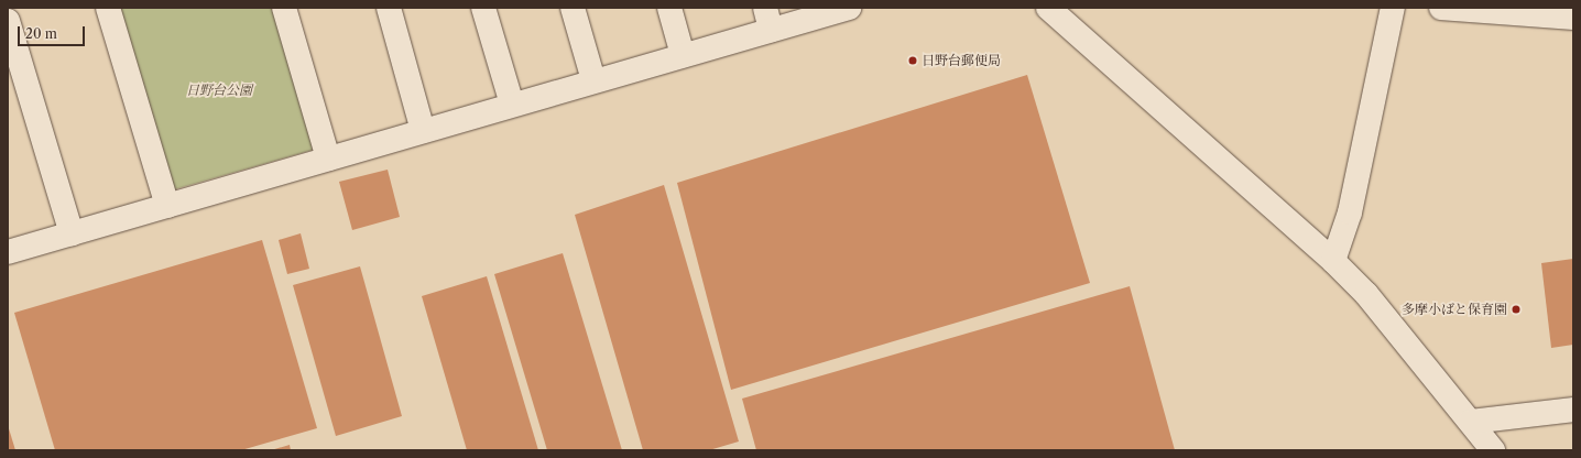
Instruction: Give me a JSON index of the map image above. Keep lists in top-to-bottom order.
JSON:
{
  "parks": ["日野台公園"],
  "places": ["日野台郵便局", "多摩小ばと保育園"],
  "scale_bar": "20 m"
}
